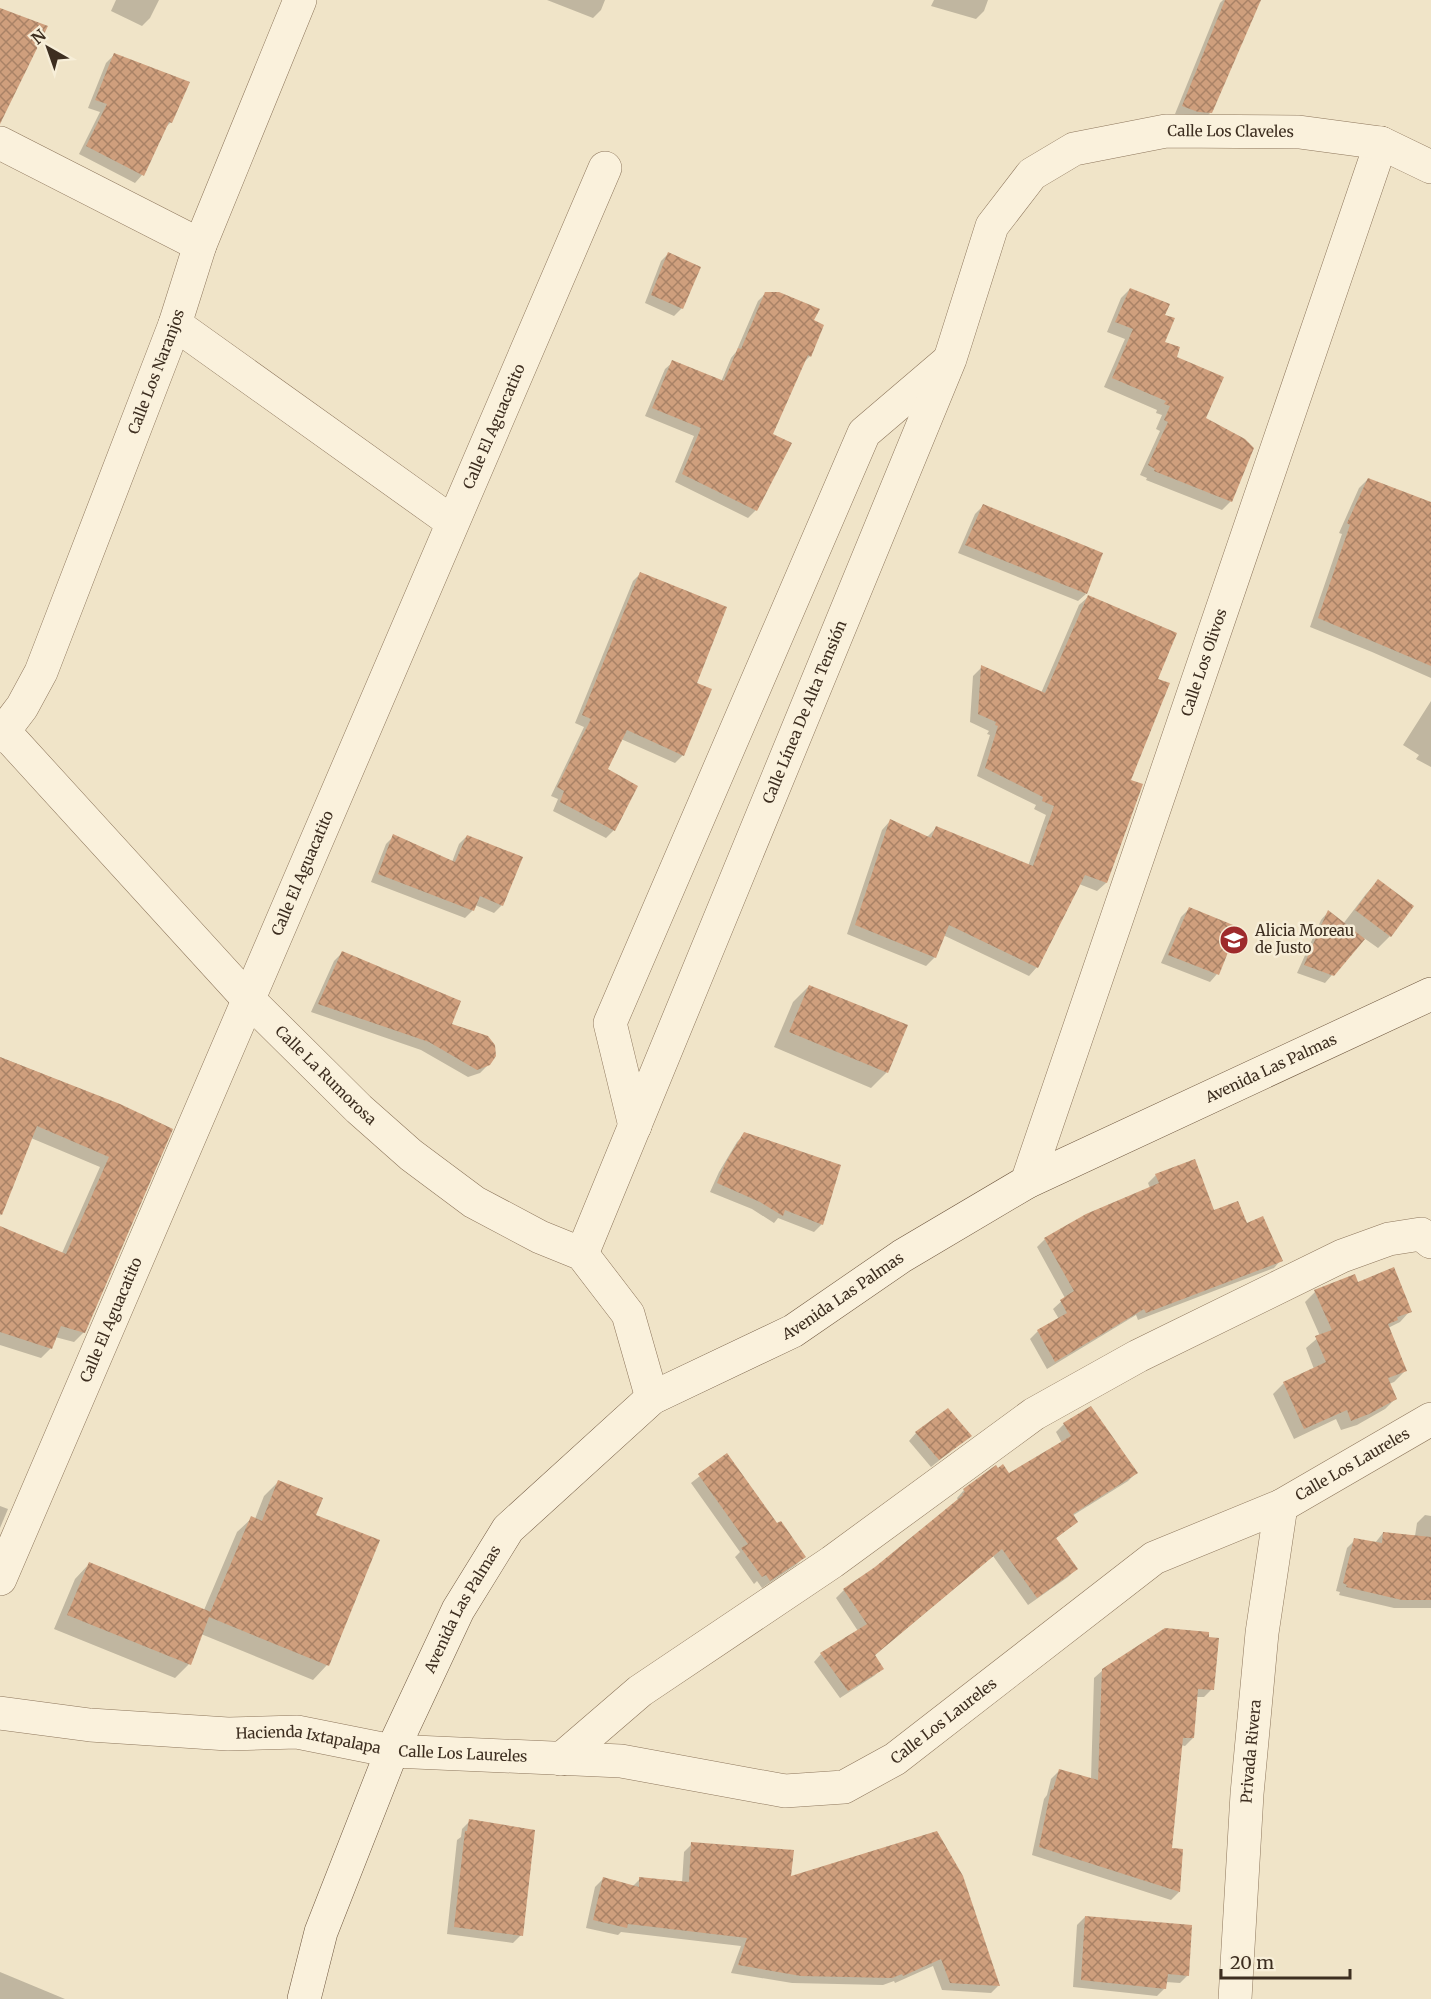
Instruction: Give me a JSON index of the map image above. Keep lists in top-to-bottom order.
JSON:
{
  "streets": {
    "street": [
      "Calle Los Claveles",
      "Calle Los Naranjos",
      "Calle El Aguacatito",
      "Calle Los Olivos",
      "Calle Línea De Alta Tensión",
      "Avenida Las Palmas",
      "Calle La Rumorosa",
      "Calle Los Laureles",
      "Hacienda Ixtapalapa",
      "Privada Rivera"
    ]
  },
  "crossings": [
    ["Calle Los Claveles", "Calle Los Olivos"],
    ["Calle Los Claveles", "Calle Línea De Alta Tensión"],
    ["Calle Los Naranjos", "Calle La Rumorosa"],
    ["Calle El Aguacatito", "Calle La Rumorosa"],
    ["Calle Los Olivos", "Avenida Las Palmas"],
    ["Calle Línea De Alta Tensión", "Calle La Rumorosa"],
    ["Avenida Las Palmas", "Calle Los Laureles"],
    ["Avenida Las Palmas", "Hacienda Ixtapalapa"],
    ["Calle Los Laureles", "Hacienda Ixtapalapa"],
    ["Calle Los Laureles", "Privada Rivera"]
  ],
  "places": {
    "school or university": ["Alicia Moreau de Justo"]
  },
  "scale_bar": "20 m",
  "north": "top left"
}
